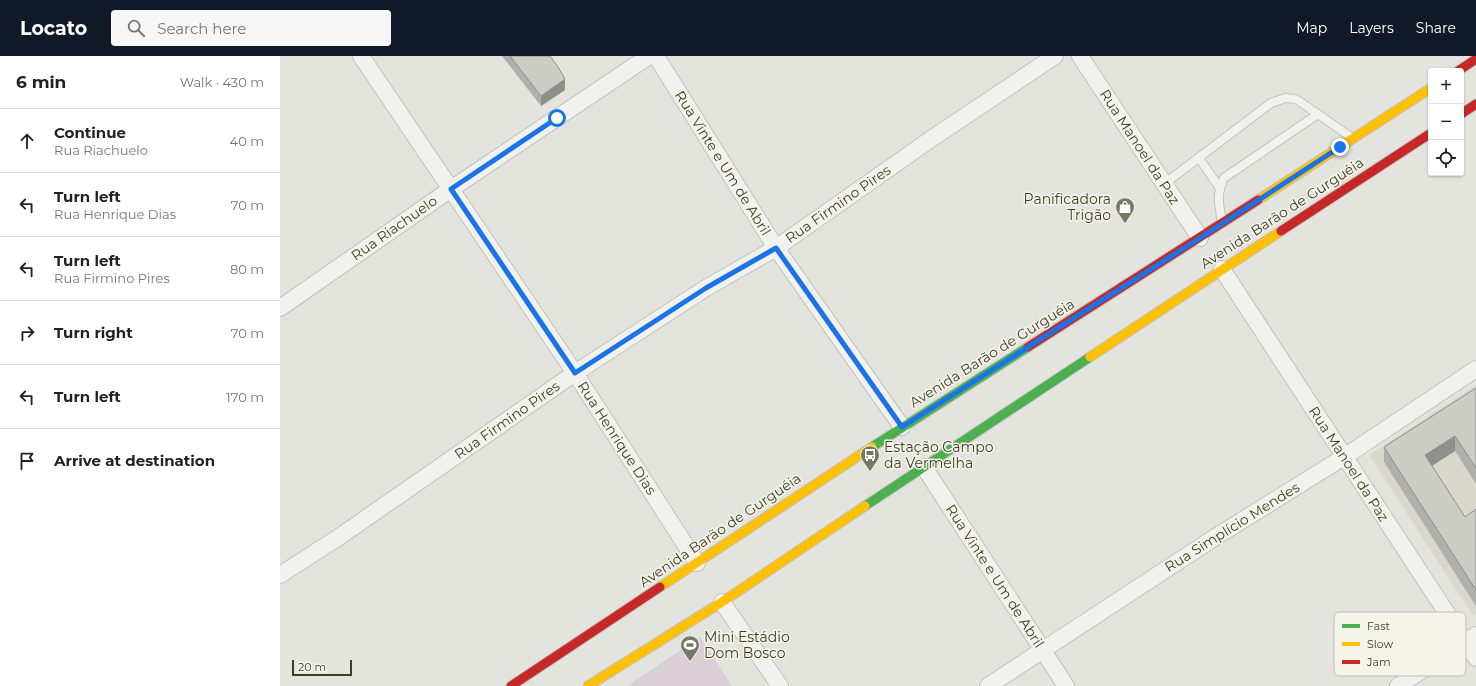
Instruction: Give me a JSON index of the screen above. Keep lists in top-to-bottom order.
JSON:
{
  "streets": {
    "main road": ["Avenida Barão de Gurguéia"],
    "street": [
      "Rua Manoel da Paz",
      "Rua Vinte e Um de Abril",
      "Rua Firmino Pires",
      "Rua Riachuelo",
      "Rua Henrique Dias",
      "Rua Simplício Mendes"
    ]
  },
  "crossings": [
    ["Rua Manoel da Paz", "Avenida Barão de Gurguéia"],
    ["Rua Manoel da Paz", "Rua Simplício Mendes"],
    ["Rua Vinte e Um de Abril", "Rua Firmino Pires"],
    ["Rua Vinte e Um de Abril", "Avenida Barão de Gurguéia"],
    ["Rua Vinte e Um de Abril", "Rua Simplício Mendes"],
    ["Rua Firmino Pires", "Rua Henrique Dias"],
    ["Avenida Barão de Gurguéia", "Rua Henrique Dias"],
    ["Rua Riachuelo", "Rua Henrique Dias"]
  ],
  "places": {
    "shop": ["Panificadora Trigão"],
    "bus stop": ["Estação Campo da Vermelha"],
    "sports": ["Mini Estádio Dom Bosco"]
  },
  "legend": ["Fast", "Slow", "Jam"],
  "scale_bar": "20 m",
  "page": {
    "header": "Locato",
    "search": "Search here",
    "nav": ["Map", "Layers", "Share"],
    "heading": ["6 min", "Walk · 430 m"],
    "map_buttons": ["+", "−"],
    "list": [
      ["Continue", "Rua Riachuelo", "40 m"],
      ["Turn left", "Rua Henrique Dias", "70 m"],
      ["Turn left", "Rua Firmino Pires", "80 m"],
      ["Turn right", "70 m"],
      ["Turn left", "170 m"],
      "Arrive at destination"
    ],
    "scale": "20 m"
  }
}
